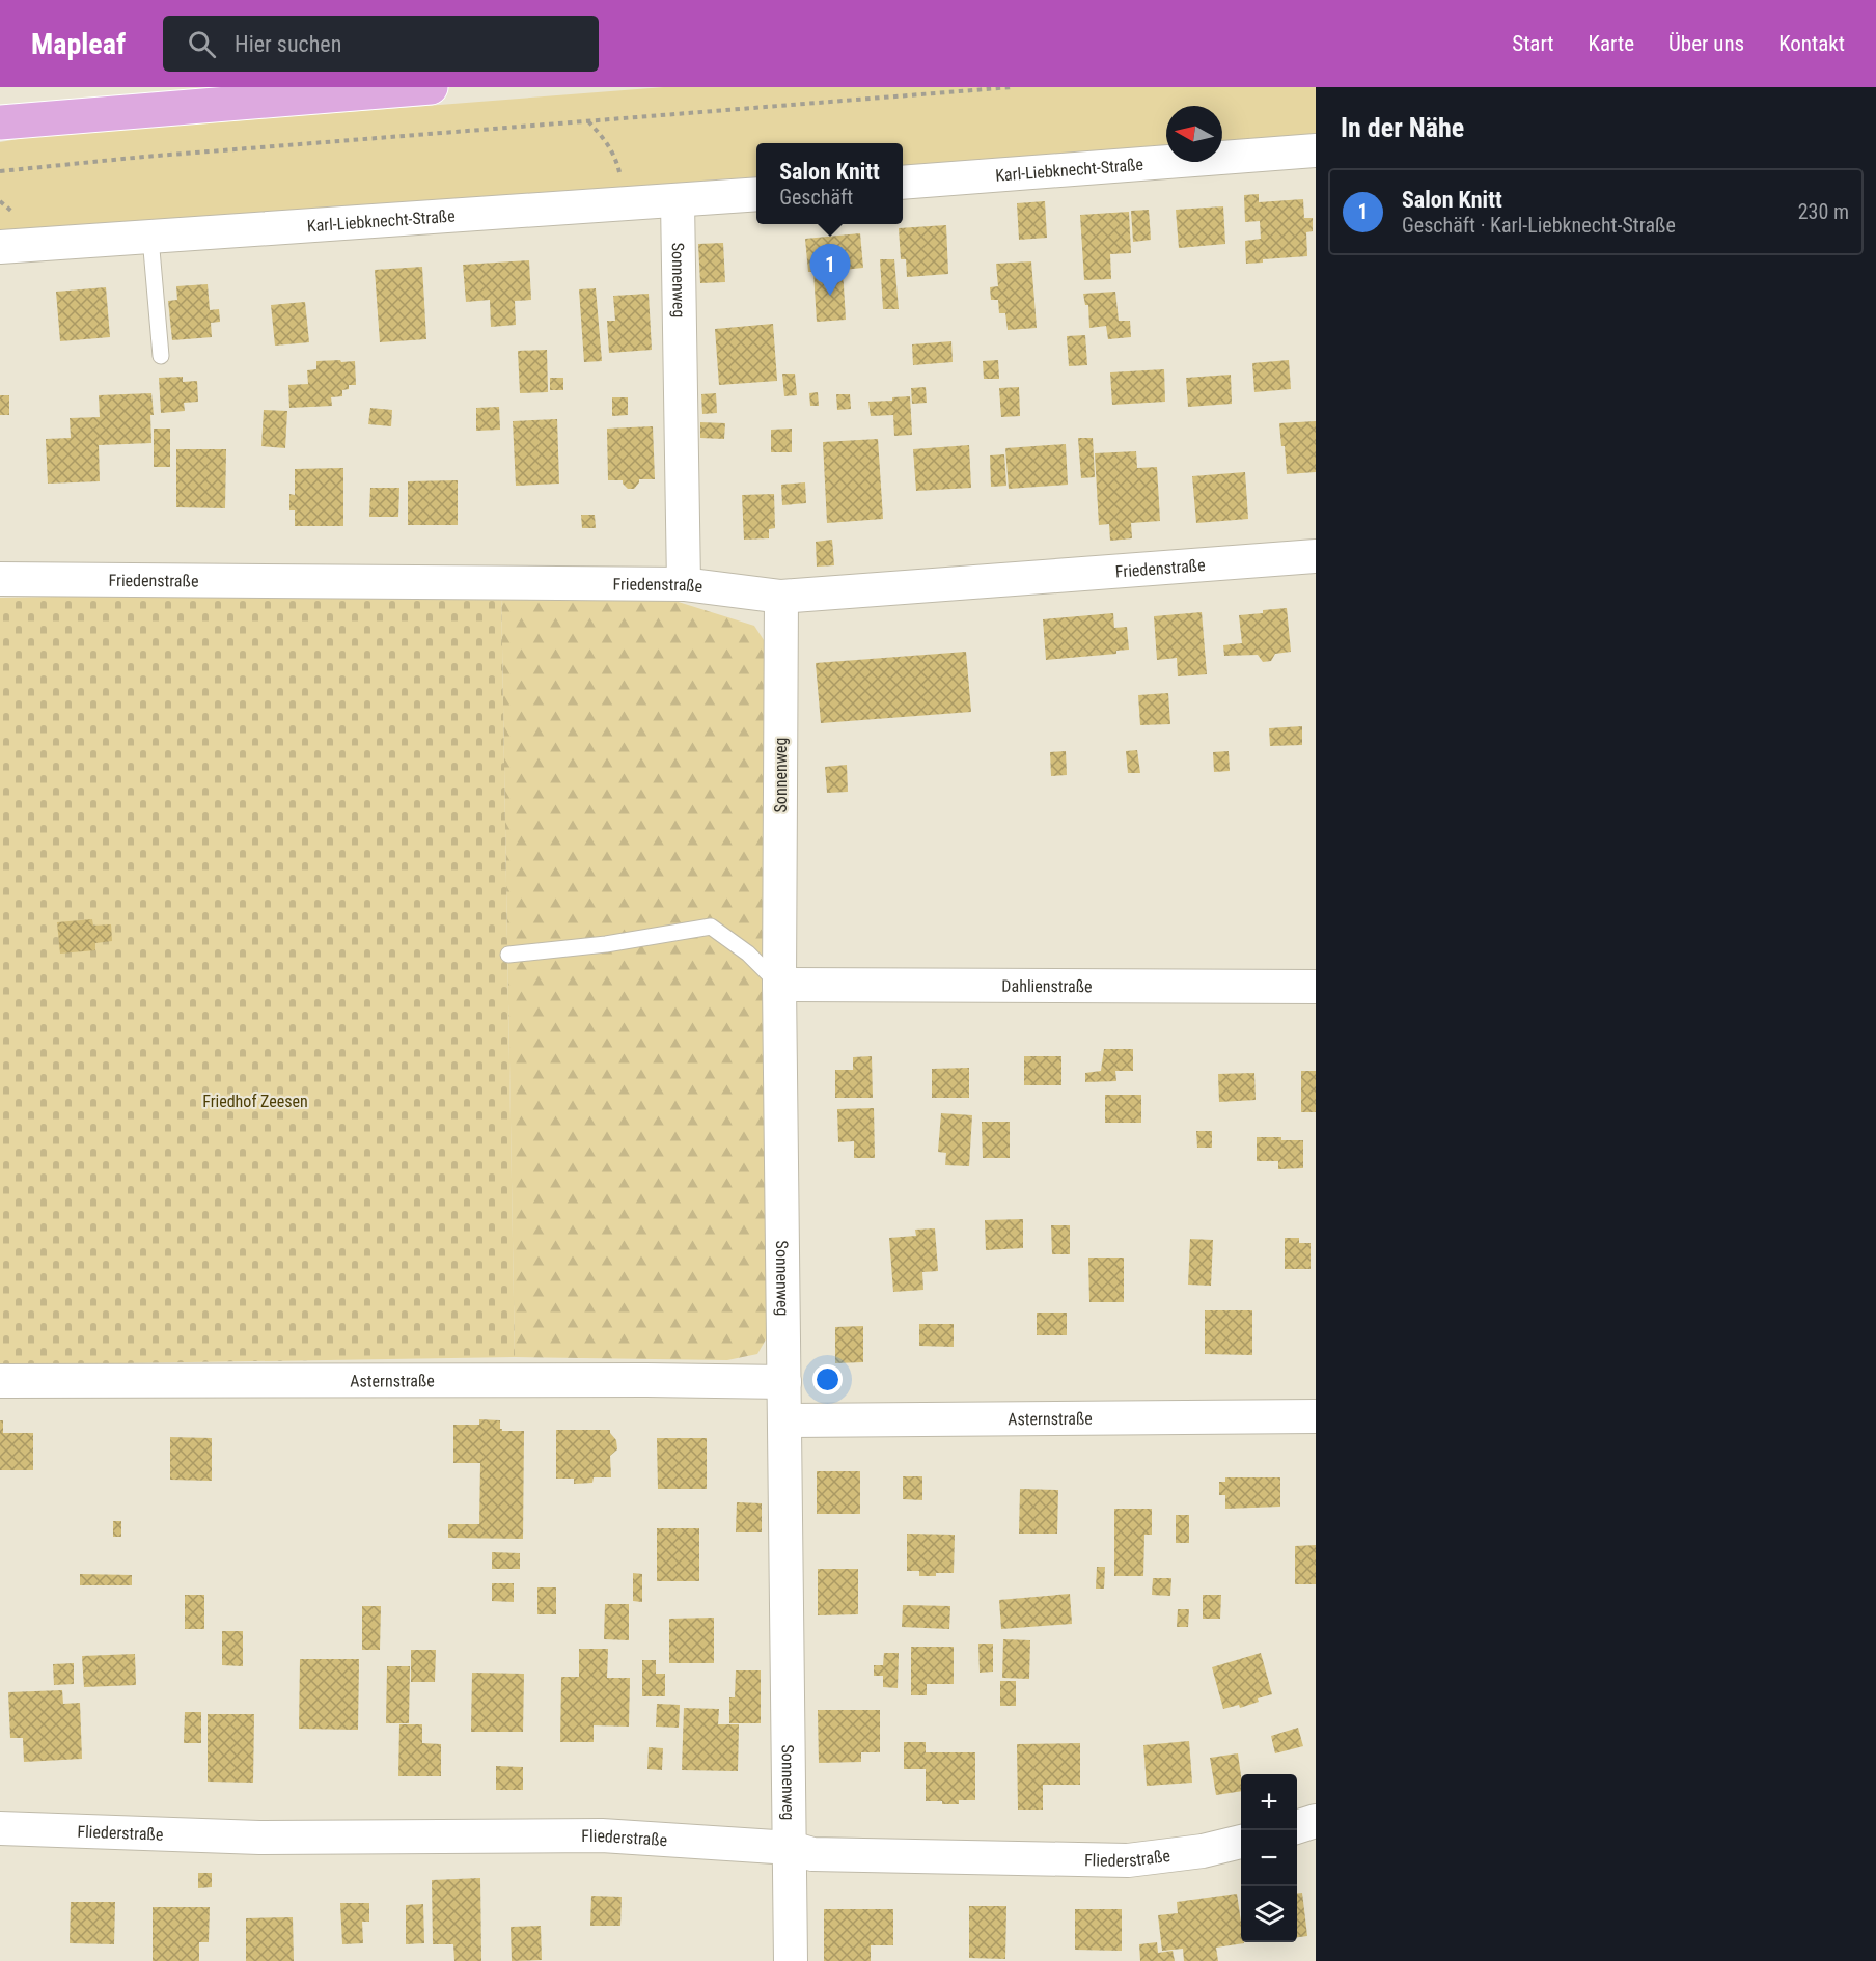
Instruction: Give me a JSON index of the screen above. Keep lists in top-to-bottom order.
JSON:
{
  "streets": {
    "street": [
      "Karl-Liebknecht-Straße",
      "Sonnenweg",
      "Friedenstraße",
      "Dahlienstraße",
      "Asternstraße",
      "Fliederstraße"
    ]
  },
  "crossings": [
    ["Karl-Liebknecht-Straße", "Sonnenweg"],
    ["Sonnenweg", "Friedenstraße"],
    ["Sonnenweg", "Dahlienstraße"],
    ["Sonnenweg", "Asternstraße"],
    ["Sonnenweg", "Fliederstraße"]
  ],
  "parks": ["Friedhof Zeesen"],
  "north": "left",
  "page": {
    "header": "Mapleaf",
    "search": "Hier suchen",
    "nav": [
      "Start",
      "Karte",
      "Über uns",
      "Kontakt"
    ],
    "heading": "In der Nähe",
    "popup": ["Salon Knitt", "Geschäft"],
    "list": [
      {
        "mark": "1",
        "name": "Salon Knitt",
        "note": "Geschäft · Karl-Liebknecht-Straße",
        "value": "230 m"
      }
    ],
    "pins": "1",
    "map_buttons": ["+", "−"]
  }
}
